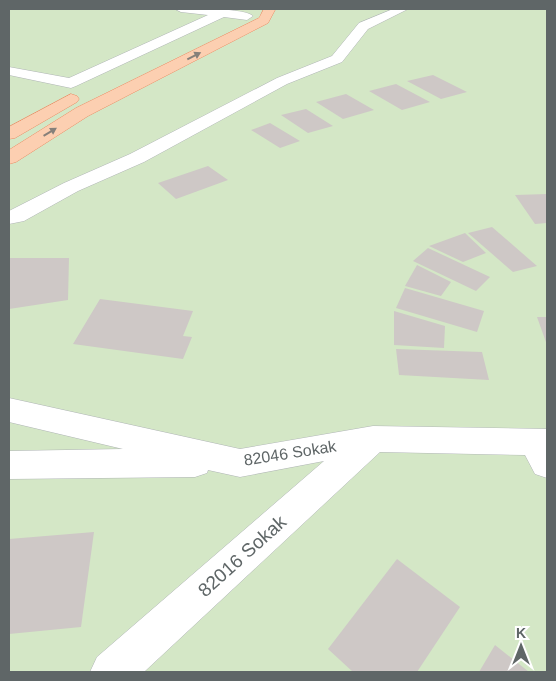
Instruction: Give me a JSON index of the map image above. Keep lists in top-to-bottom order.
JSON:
{
  "streets": {
    "street": ["82046 Sokak", "82016 Sokak"]
  },
  "crossings": [
    ["82046 Sokak", "82016 Sokak"]
  ],
  "north": "top"
}
